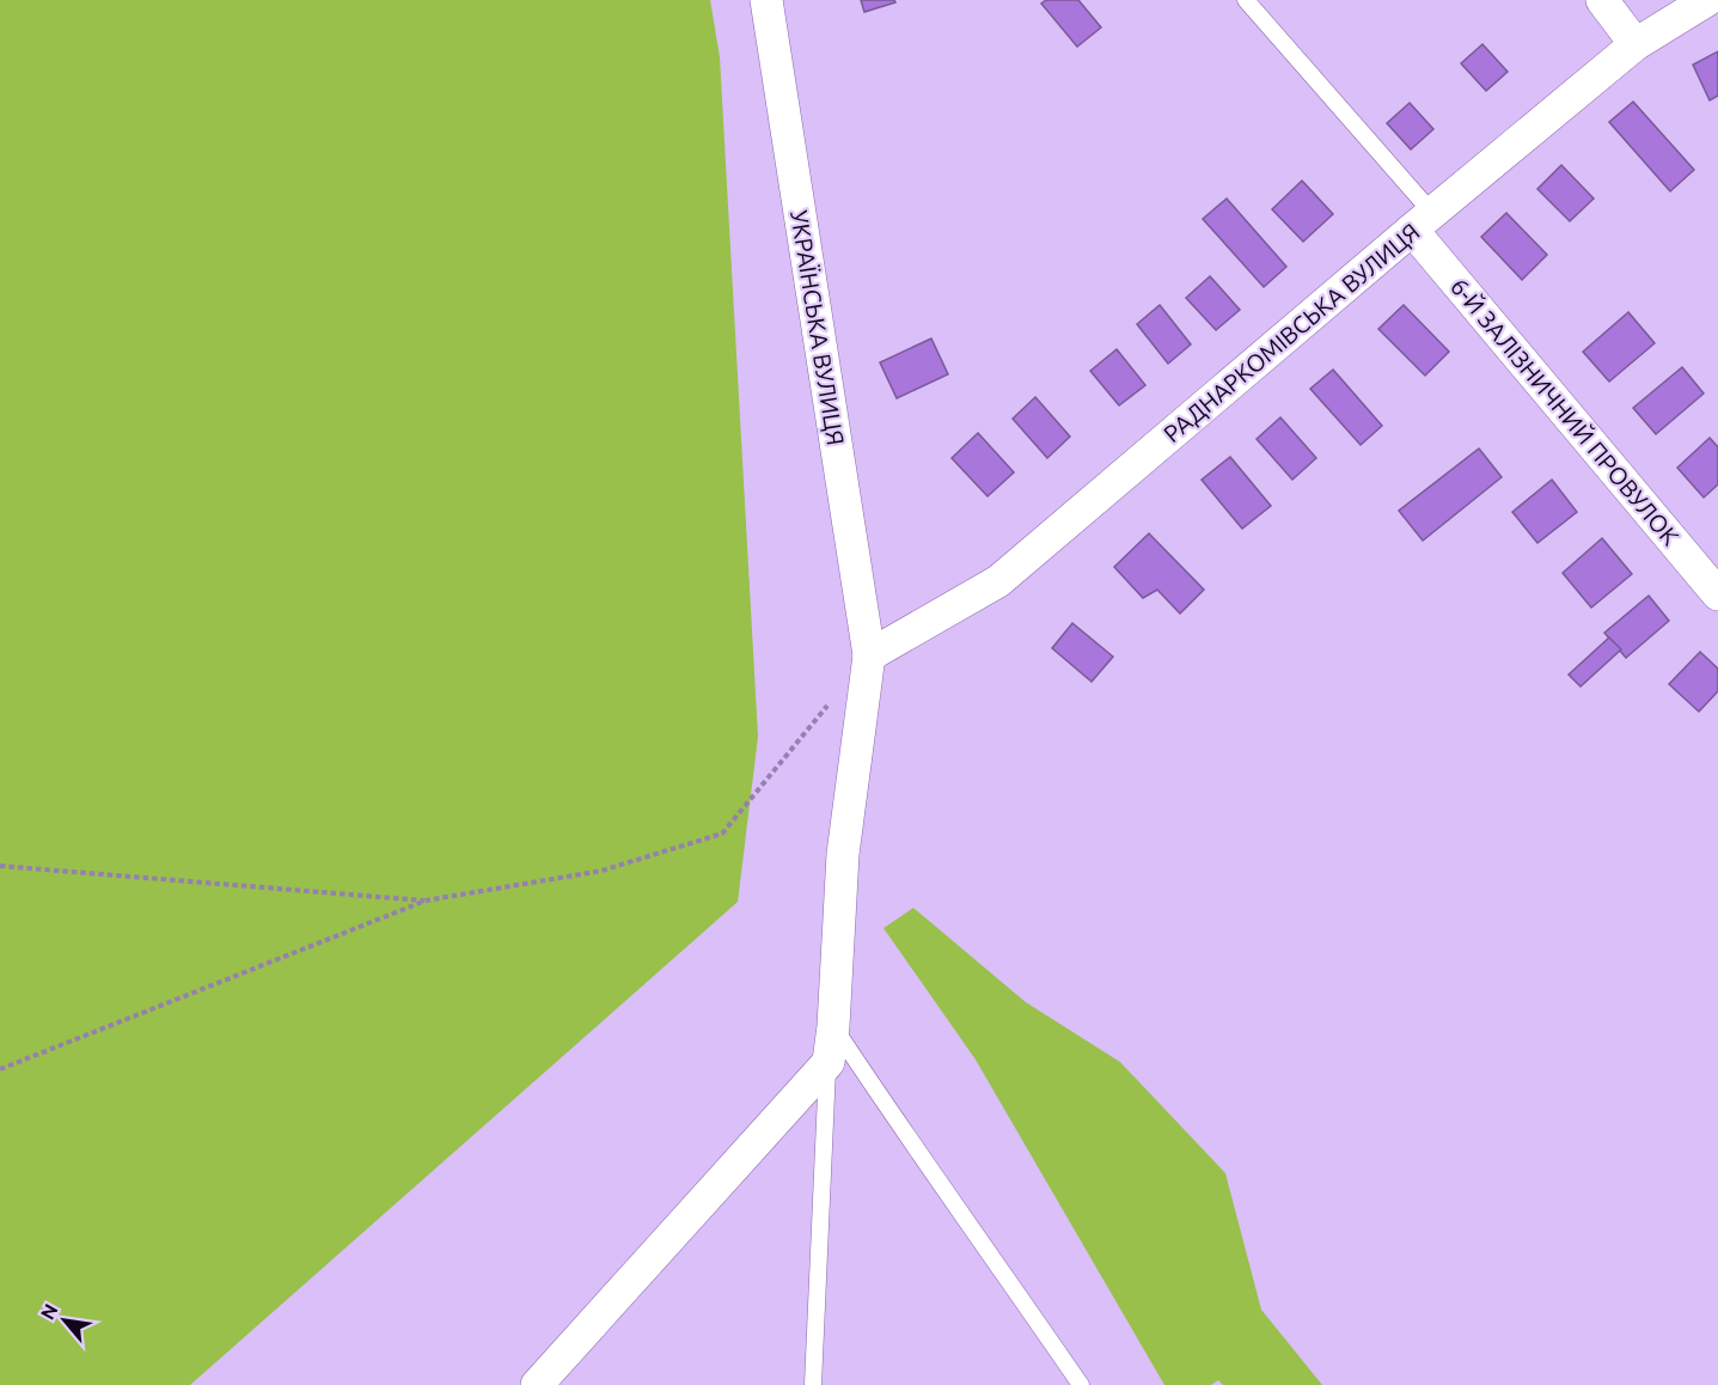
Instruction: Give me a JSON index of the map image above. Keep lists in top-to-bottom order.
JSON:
{
  "streets": {
    "street": ["УКРАЇНСЬКА ВУЛИЦЯ", "РАДНАРКОМІВСЬКА ВУЛИЦЯ", "6-Й ЗАЛІЗНИЧНИЙ ПРОВУЛОК"]
  },
  "crossings": [
    ["УКРАЇНСЬКА ВУЛИЦЯ", "РАДНАРКОМІВСЬКА ВУЛИЦЯ"],
    ["РАДНАРКОМІВСЬКА ВУЛИЦЯ", "6-Й ЗАЛІЗНИЧНИЙ ПРОВУЛОК"]
  ],
  "north": "top left"
}
